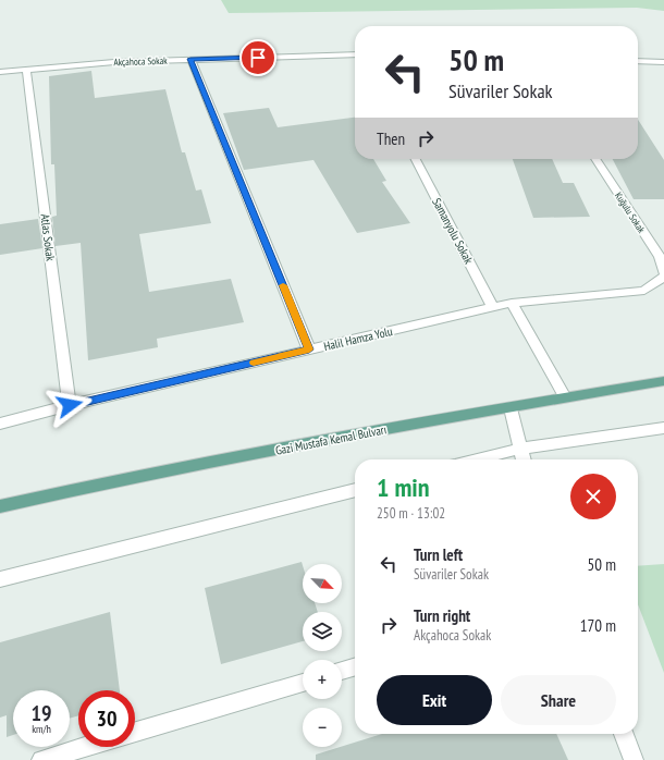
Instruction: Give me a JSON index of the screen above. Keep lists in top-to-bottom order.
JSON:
{
  "streets": {
    "main road": ["Gazi Mustafa Kemal Bulvarı"],
    "street": [
      "Akçahoca Sokak",
      "Kuğulu Sokak",
      "Samanyolu Sokak",
      "Atlas Sokak",
      "Halil Hamza Yolu"
    ]
  },
  "crossings": [
    ["Akçahoca Sokak", "Atlas Sokak"],
    ["Samanyolu Sokak", "Halil Hamza Yolu"],
    ["Atlas Sokak", "Halil Hamza Yolu"]
  ],
  "north": "bottom right",
  "page": {
    "turn": ["50 m", "Süvariler Sokak"],
    "then": "Then",
    "heading": ["1 min", "250 m · 13:02"],
    "list": [
      {
        "name": "Turn left",
        "note": "Süvariler Sokak",
        "value": "50 m"
      },
      {
        "name": "Turn right",
        "note": "Akçahoca Sokak",
        "value": "170 m"
      }
    ],
    "map_buttons": ["+", "−"],
    "buttons": ["Exit", "Share"],
    "speed": "19 km/h",
    "limit": "30"
  }
}
